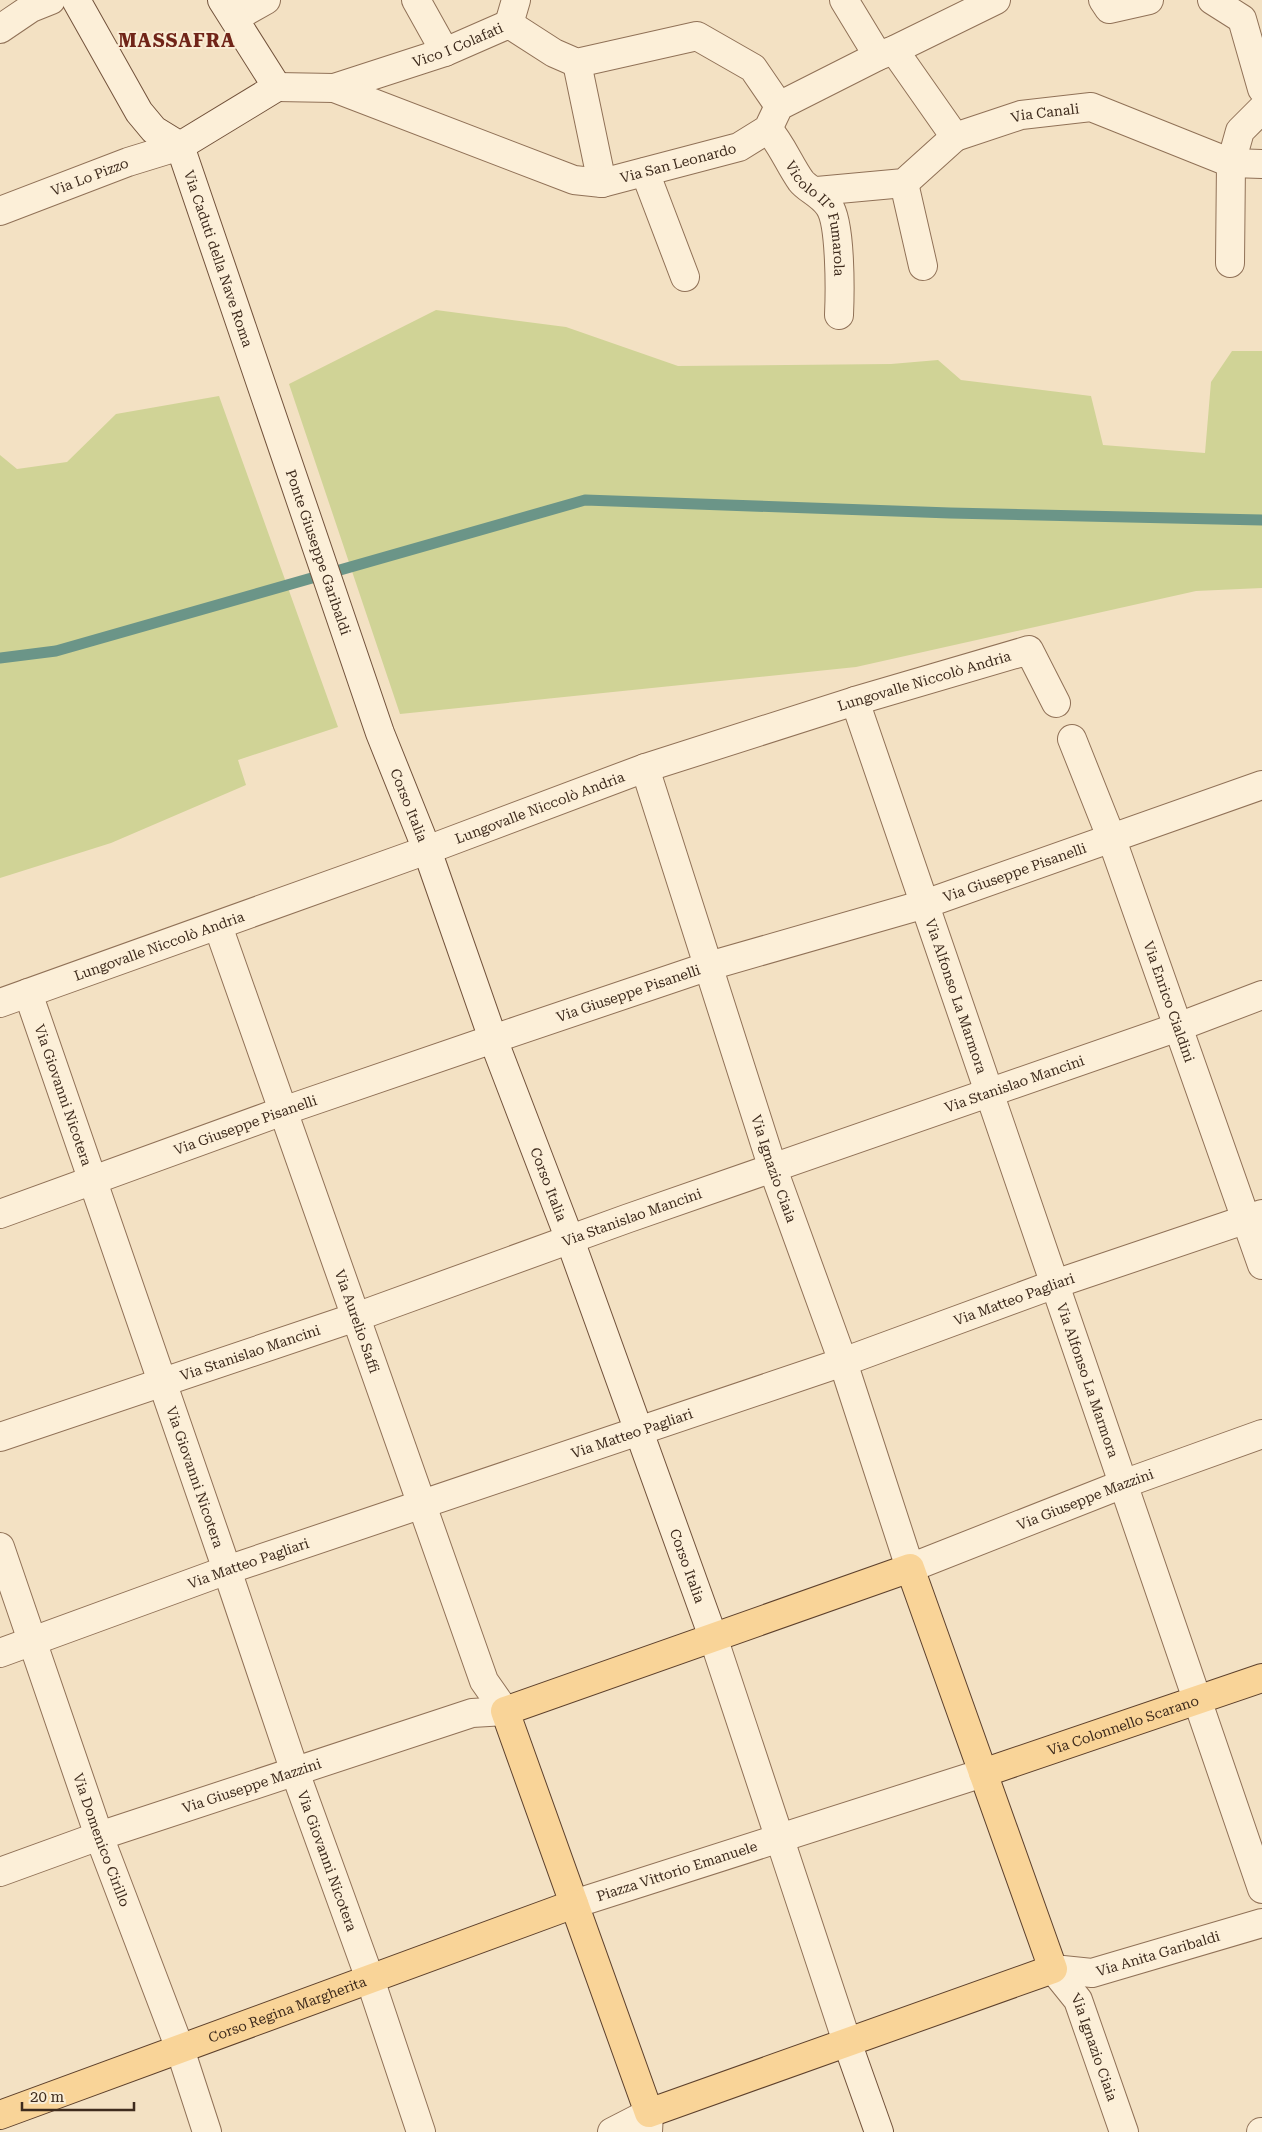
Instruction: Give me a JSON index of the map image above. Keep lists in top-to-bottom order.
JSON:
{
  "streets": {
    "main road": ["Via Colonnello Scarano", "Corso Regina Margherita"],
    "street": [
      "Vico I Colafati",
      "Via Canali",
      "Via San Leonardo",
      "Via Lo Pizzo",
      "Vicolo II° Fumarola",
      "Via Caduti della Nave Roma",
      "Ponte Giuseppe Garibaldi",
      "Lungovalle Niccolò Andria",
      "Corso Italia",
      "Via Giuseppe Pisanelli",
      "Via Alfonso La Marmora",
      "Via Enrico Cialdini",
      "Via Stanislao Mancini",
      "Via Giovanni Nicotera",
      "Via Ignazio Ciaia",
      "Via Matteo Pagliari",
      "Via Aurelio Saffi",
      "Via Giuseppe Mazzini",
      "Via Domenico Cirillo",
      "Piazza Vittorio Emanuele",
      "Via Anita Garibaldi"
    ]
  },
  "crossings": [
    ["Vico I Colafati", "Via San Leonardo"],
    ["Vico I Colafati", "Via Lo Pizzo"],
    ["Via San Leonardo", "Vicolo II° Fumarola"],
    ["Via Lo Pizzo", "Via Caduti della Nave Roma"],
    ["Via Caduti della Nave Roma", "Ponte Giuseppe Garibaldi"],
    ["Ponte Giuseppe Garibaldi", "Corso Italia"],
    ["Lungovalle Niccolò Andria", "Corso Italia"],
    ["Lungovalle Niccolò Andria", "Via Alfonso La Marmora"],
    ["Lungovalle Niccolò Andria", "Via Giovanni Nicotera"],
    ["Lungovalle Niccolò Andria", "Via Ignazio Ciaia"],
    ["Lungovalle Niccolò Andria", "Via Aurelio Saffi"],
    ["Corso Italia", "Via Giuseppe Pisanelli"],
    ["Corso Italia", "Via Stanislao Mancini"],
    ["Corso Italia", "Via Matteo Pagliari"],
    ["Via Giuseppe Pisanelli", "Via Alfonso La Marmora"],
    ["Via Giuseppe Pisanelli", "Via Enrico Cialdini"],
    ["Via Giuseppe Pisanelli", "Via Giovanni Nicotera"],
    ["Via Giuseppe Pisanelli", "Via Ignazio Ciaia"],
    ["Via Giuseppe Pisanelli", "Via Aurelio Saffi"],
    ["Via Alfonso La Marmora", "Via Stanislao Mancini"],
    ["Via Alfonso La Marmora", "Via Matteo Pagliari"],
    ["Via Alfonso La Marmora", "Via Giuseppe Mazzini"],
    ["Via Alfonso La Marmora", "Via Colonnello Scarano"],
    ["Via Enrico Cialdini", "Via Stanislao Mancini"],
    ["Via Enrico Cialdini", "Via Matteo Pagliari"],
    ["Via Stanislao Mancini", "Via Giovanni Nicotera"],
    ["Via Stanislao Mancini", "Via Ignazio Ciaia"],
    ["Via Stanislao Mancini", "Via Aurelio Saffi"],
    ["Via Giovanni Nicotera", "Via Matteo Pagliari"],
    ["Via Giovanni Nicotera", "Via Giuseppe Mazzini"],
    ["Via Giovanni Nicotera", "Corso Regina Margherita"],
    ["Via Ignazio Ciaia", "Via Matteo Pagliari"],
    ["Via Ignazio Ciaia", "Via Giuseppe Mazzini"],
    ["Via Ignazio Ciaia", "Via Anita Garibaldi"],
    ["Via Matteo Pagliari", "Via Aurelio Saffi"],
    ["Via Matteo Pagliari", "Via Domenico Cirillo"],
    ["Via Aurelio Saffi", "Via Giuseppe Mazzini"],
    ["Via Giuseppe Mazzini", "Via Domenico Cirillo"],
    ["Via Colonnello Scarano", "Piazza Vittorio Emanuele"],
    ["Via Domenico Cirillo", "Corso Regina Margherita"],
    ["Piazza Vittorio Emanuele", "Corso Regina Margherita"]
  ],
  "districts": ["MASSAFRA"],
  "scale_bar": "20 m"
}
